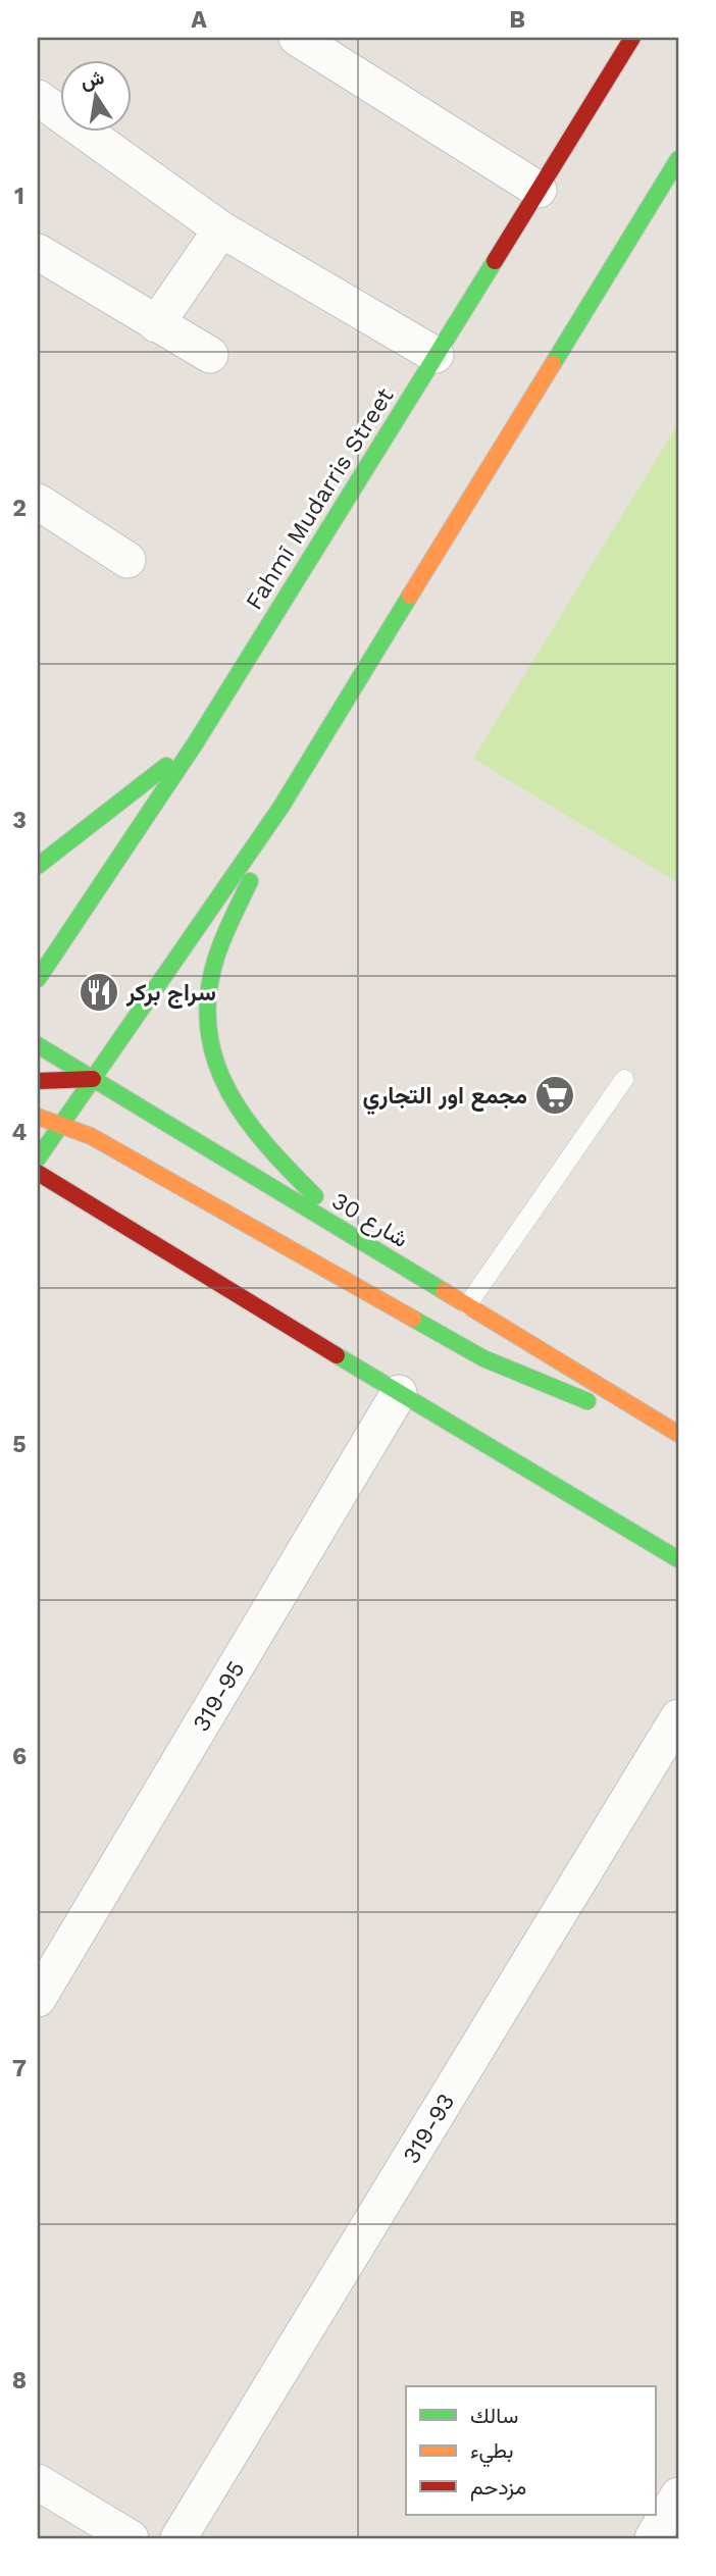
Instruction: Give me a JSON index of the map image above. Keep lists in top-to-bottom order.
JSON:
{
  "streets": {
    "main road": ["Fahmī Mudarris Street", "شارع 30"],
    "street": ["319-95", "319-93"]
  },
  "places": {
    "restaurant": ["سراج بركر"],
    "supermarket": ["مجمع اور التجاري"]
  },
  "legend": ["سالك", "بطيء", "مزدحم"],
  "north": "top",
  "grid": {
    "columns": ["A", "B"],
    "rows": [
      "1",
      "2",
      "3",
      "4",
      "5",
      "6",
      "7",
      "8"
    ]
  }
}
